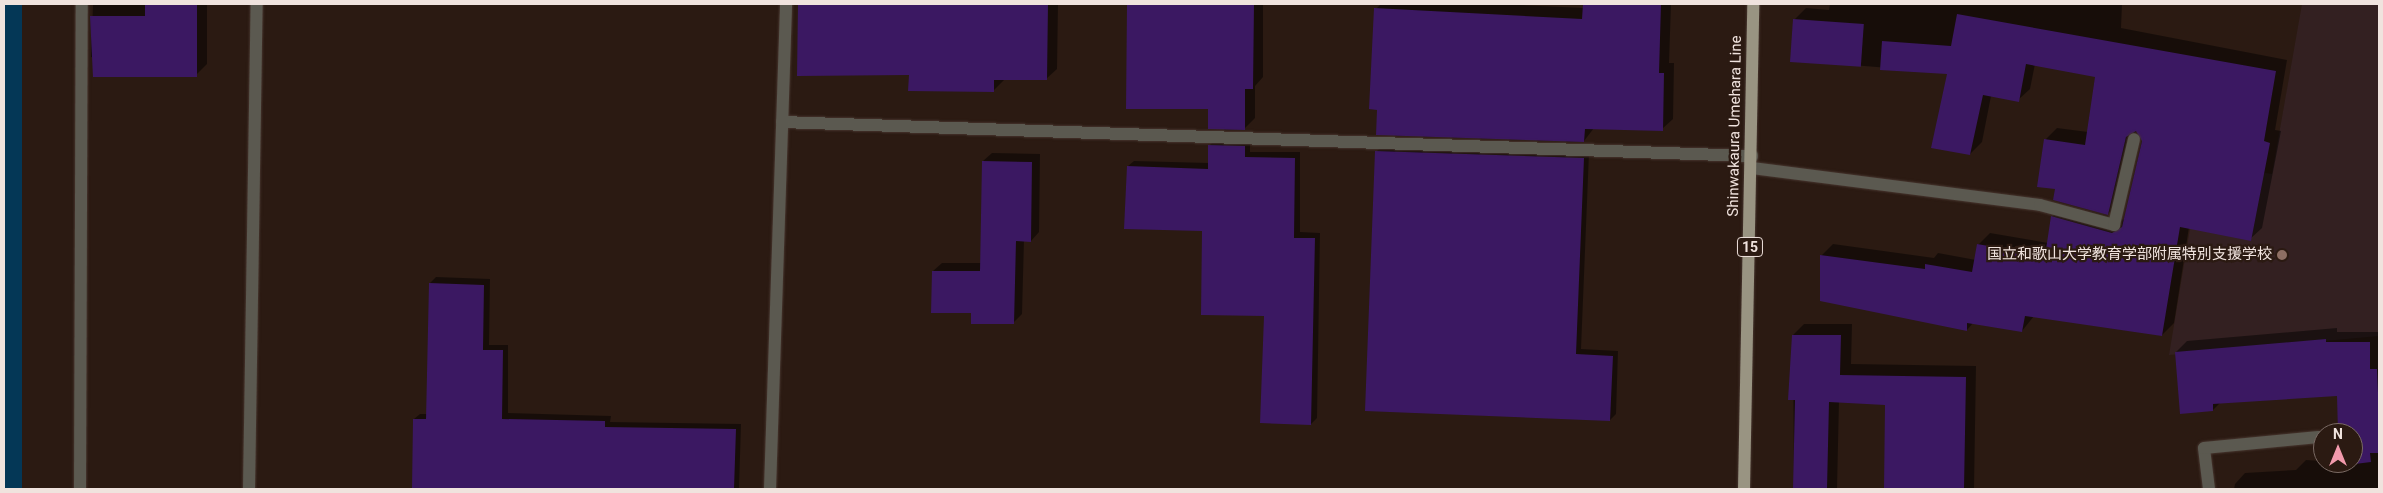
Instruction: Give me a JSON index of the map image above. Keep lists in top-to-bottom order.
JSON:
{
  "streets": {
    "main road": ["Shinwakaura Umehara Line", "15"]
  },
  "places": ["国立和歌山大学教育学部附属特別支援学校"],
  "north": "top"
}
